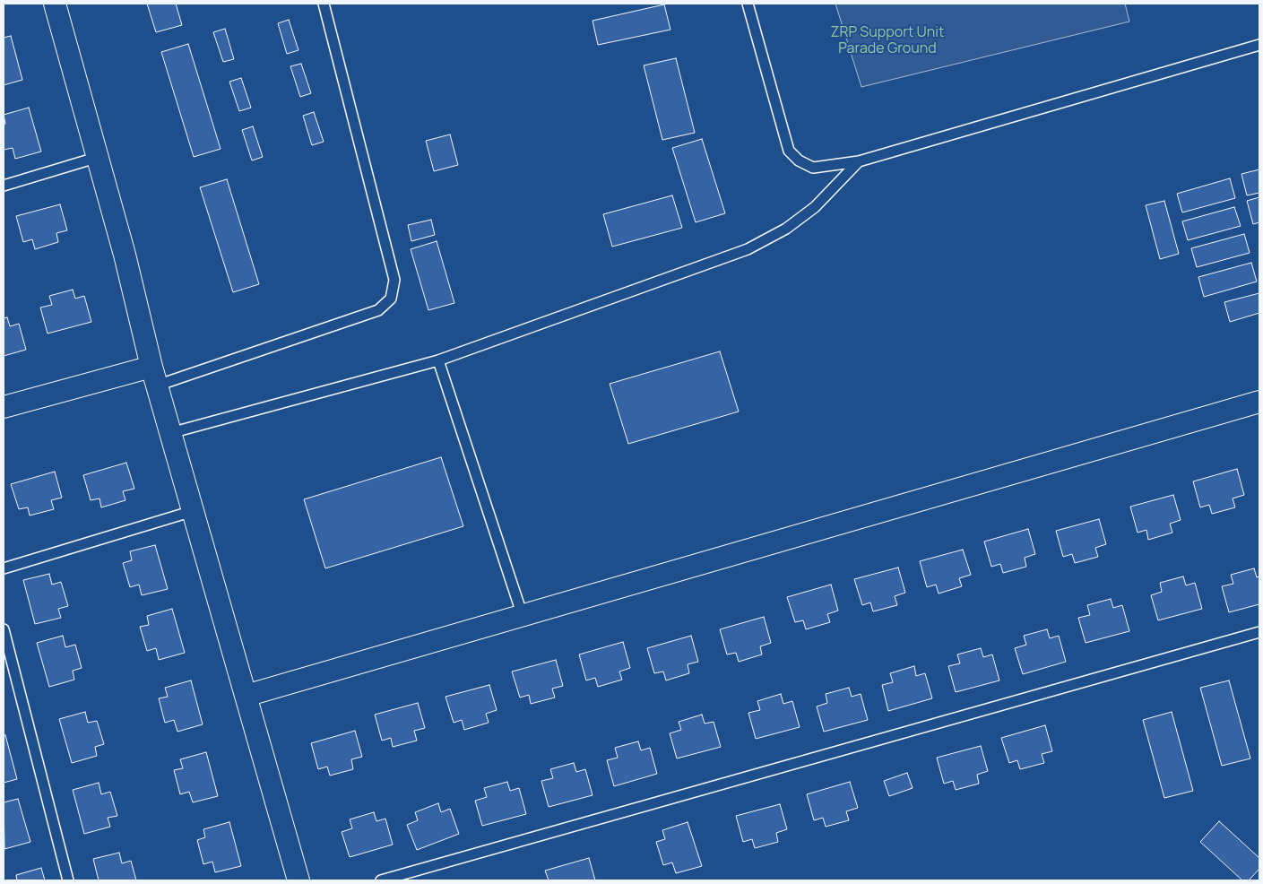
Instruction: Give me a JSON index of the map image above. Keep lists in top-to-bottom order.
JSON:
{
  "parks": ["ZRP Support Unit Parade Ground"]
}
